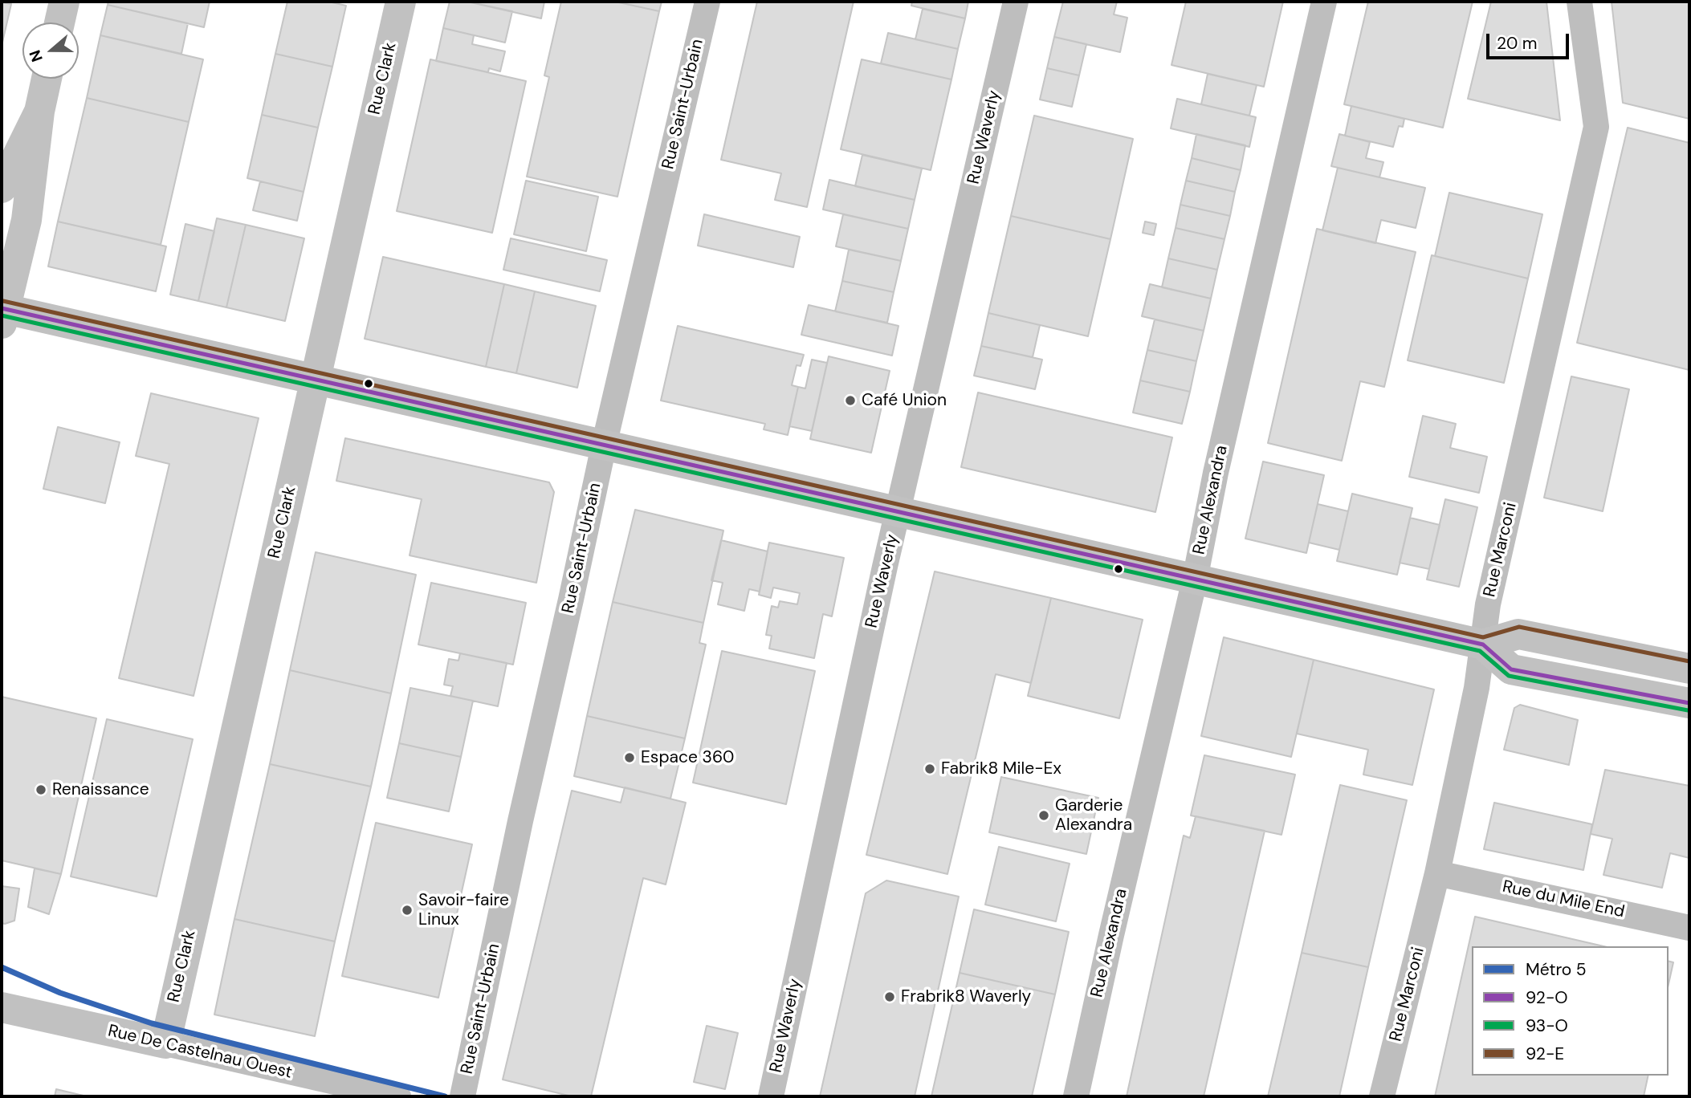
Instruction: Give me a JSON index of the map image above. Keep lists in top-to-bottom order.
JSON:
{
  "streets": {
    "main road": ["Rue Clark", "Rue De Castelnau Ouest"],
    "street": [
      "Rue Saint-Urbain",
      "Rue Waverly",
      "Rue Alexandra",
      "Rue Marconi",
      "Rue du Mile End"
    ]
  },
  "crossings": [
    ["Rue Clark", "Rue De Castelnau Ouest"],
    ["Rue Marconi", "Rue du Mile End"]
  ],
  "places": [
    "Café Union",
    "Espace 360",
    "Fabrik8 Mile-Ex",
    "Renaissance",
    "Garderie Alexandra",
    "Savoir-faire Linux",
    "Frabrik8 Waverly"
  ],
  "lines": [
    "transit line 92-E",
    "transit line 92-O",
    "transit line 93-O",
    "metro line 5"
  ],
  "legend": [
    "Métro 5",
    "92-O",
    "93-O",
    "92-E"
  ],
  "scale_bar": "20 m",
  "north": "left"
}
